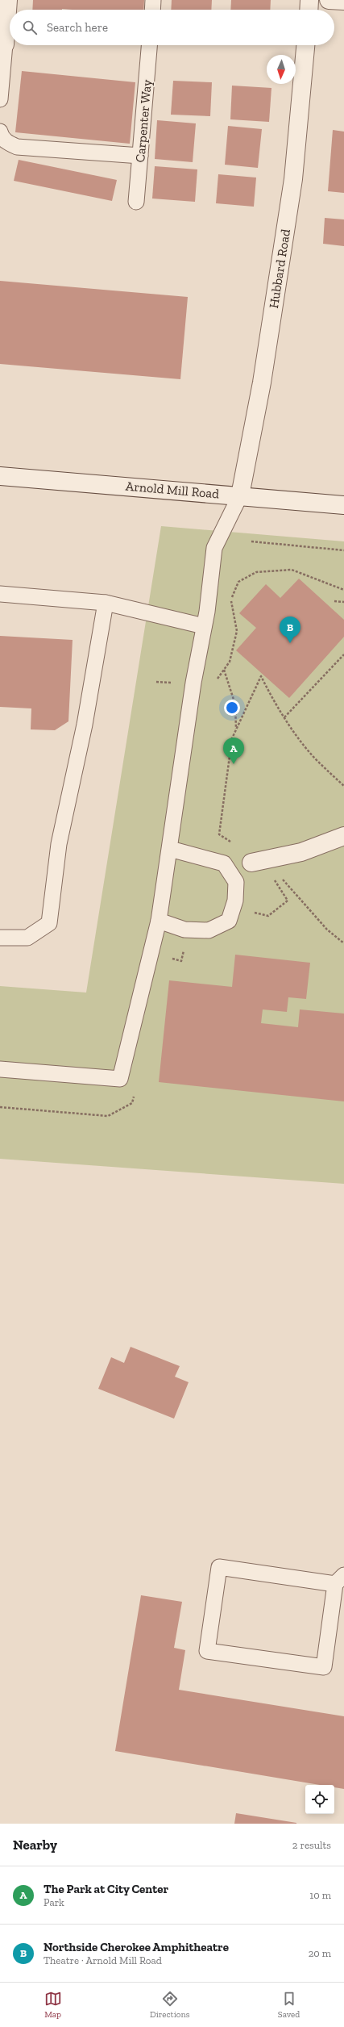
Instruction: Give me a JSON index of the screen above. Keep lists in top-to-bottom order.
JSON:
{
  "streets": {
    "street": ["Hubbard Road", "Arnold Mill Road"],
    "lane": ["Carpenter Way"]
  },
  "crossings": [
    ["Hubbard Road", "Arnold Mill Road"]
  ],
  "north": "bottom",
  "page": {
    "search": "Search here",
    "pins": ["B", "A"],
    "heading": ["Nearby", "2 results"],
    "list": [
      {
        "mark": "A",
        "name": "The Park at City Center",
        "note": "Park",
        "value": "10 m"
      },
      {
        "mark": "B",
        "name": "Northside Cherokee Amphitheatre",
        "note": "Theatre · Arnold Mill Road",
        "value": "20 m"
      }
    ],
    "nav": ["Map", "Directions", "Saved"]
  }
}
